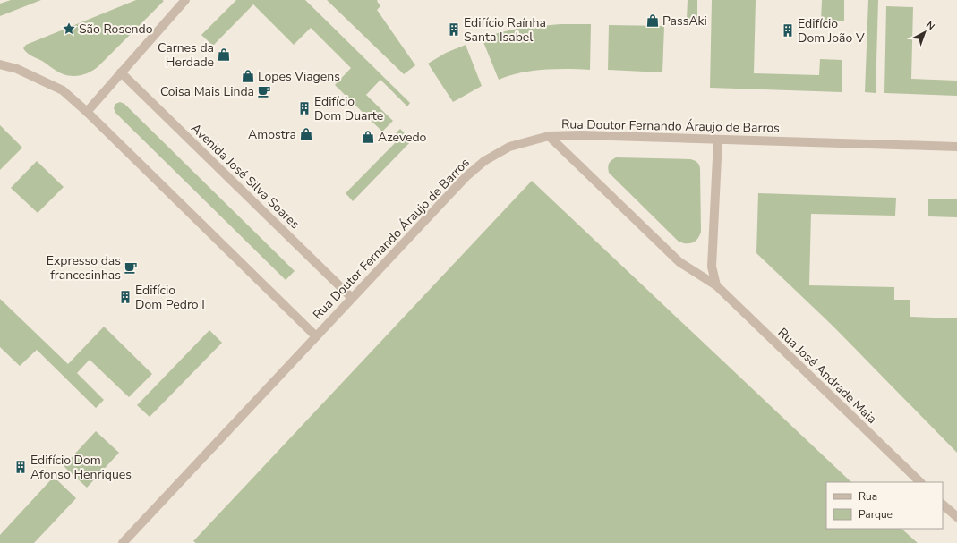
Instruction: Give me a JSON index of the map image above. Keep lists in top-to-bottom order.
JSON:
{
  "streets": {
    "street": ["Rua Doutor Fernando Áraujo de Barros", "Avenida José Silva Soares", "Rua José Andrade Maia"]
  },
  "crossings": [
    ["Rua Doutor Fernando Áraujo de Barros", "Avenida José Silva Soares"],
    ["Rua Doutor Fernando Áraujo de Barros", "Rua José Andrade Maia"]
  ],
  "places": {
    "shop": [
      "PassAki",
      "Carnes da Herdade",
      "Lopes Viagens",
      "Amostra",
      "Azevedo"
    ],
    "place": ["São Rosendo"],
    "building": [
      "Edifício Raínha Santa Isabel",
      "Edifício Dom João V",
      "Edifício Dom Duarte",
      "Edifício Dom Pedro I",
      "Edifício Dom Afonso Henriques"
    ],
    "cafe": ["Coisa Mais Linda", "Expresso das francesinhas"]
  },
  "legend": ["Rua", "Parque"],
  "north": "top right"
}
